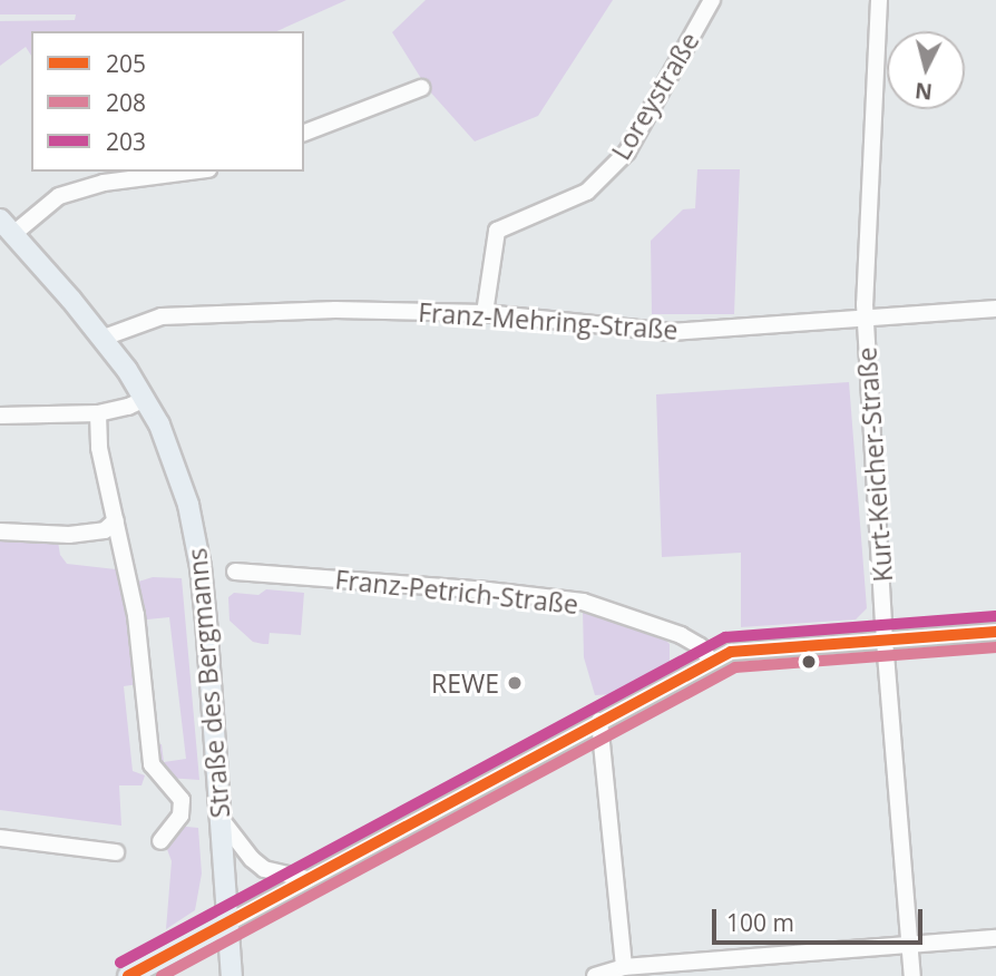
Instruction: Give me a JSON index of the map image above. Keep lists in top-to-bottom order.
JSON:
{
  "streets": {
    "main road": ["Straße des Bergmanns"],
    "street": [
      "Loreystraße",
      "Franz-Mehring-Straße",
      "Kurt-Keicher-Straße",
      "Franz-Petrich-Straße"
    ]
  },
  "crossings": [
    ["Loreystraße", "Franz-Mehring-Straße"],
    ["Franz-Mehring-Straße", "Kurt-Keicher-Straße"],
    ["Franz-Mehring-Straße", "Straße des Bergmanns"]
  ],
  "places": ["REWE"],
  "lines": ["transit line 203", "transit line 205", "transit line 208"],
  "legend": ["205", "208", "203"],
  "scale_bar": "100 m",
  "north": "bottom"
}
